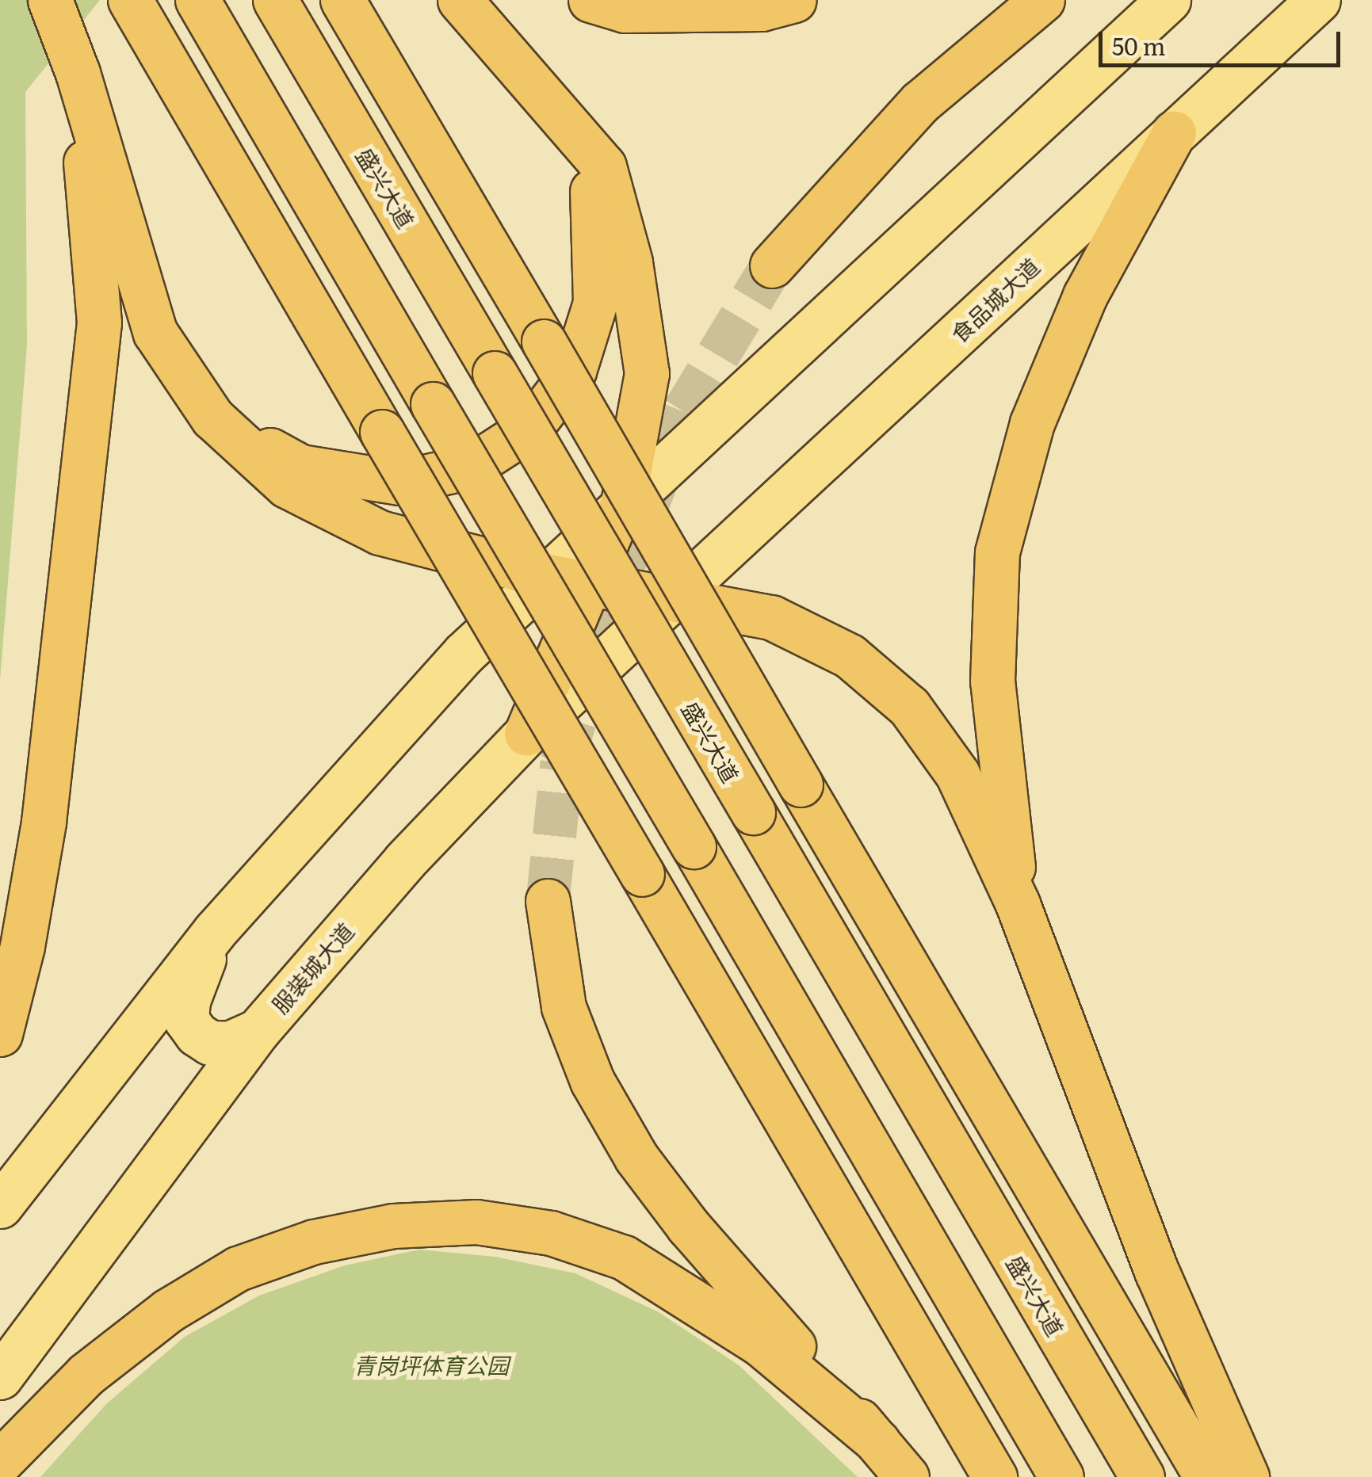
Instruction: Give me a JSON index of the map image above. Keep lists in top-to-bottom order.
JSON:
{
  "streets": {
    "highway": ["盛兴大道"],
    "main road": ["食品城大道", "服装城大道"]
  },
  "crossings": [
    ["食品城大道", "服装城大道"]
  ],
  "parks": ["青岗坪体育公园"],
  "scale_bar": "50 m"
}
